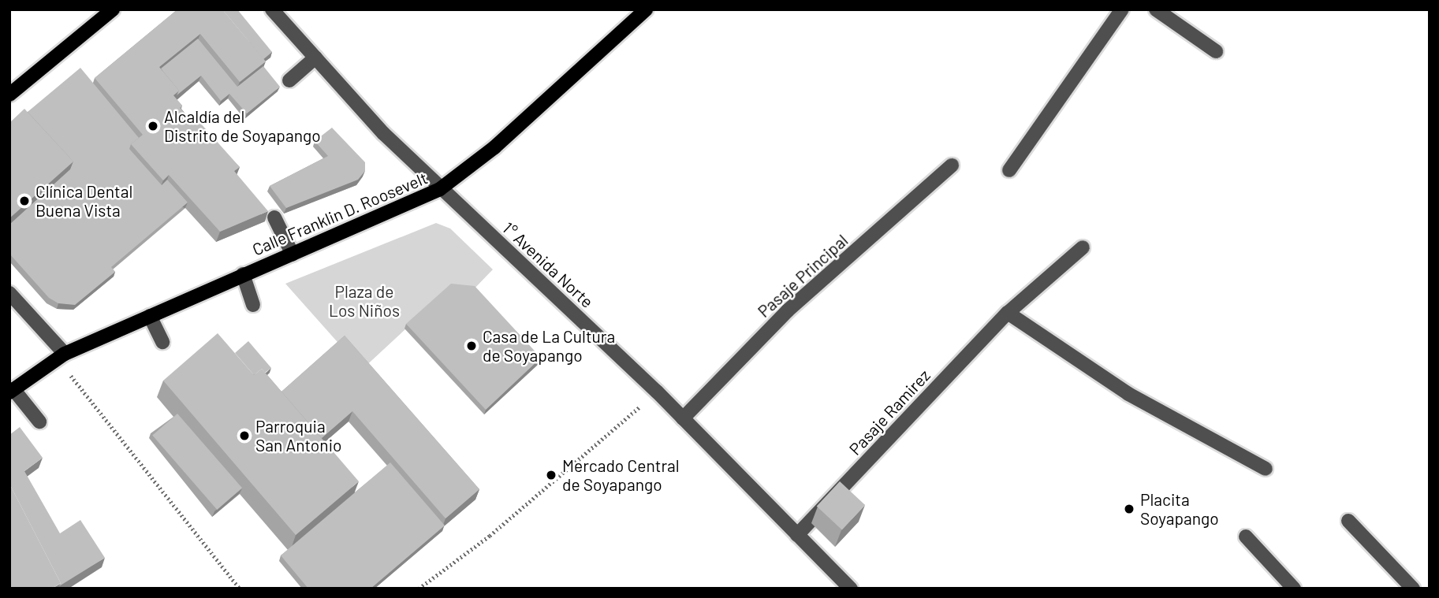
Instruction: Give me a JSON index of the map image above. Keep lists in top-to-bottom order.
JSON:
{
  "streets": {
    "main road": ["Calle Franklin D. Roosevelt"],
    "street": ["1° Avenida Norte", "Pasaje Principal", "Pasaje Ramirez"]
  },
  "crossings": [
    ["Calle Franklin D. Roosevelt", "1° Avenida Norte"],
    ["1° Avenida Norte", "Pasaje Principal"],
    ["1° Avenida Norte", "Pasaje Ramirez"]
  ],
  "parks": ["Plaza de Los Niños"],
  "places": [
    "Alcaldía del Distrito de Soyapango",
    "Clínica Dental Buena Vista",
    "Casa de La Cultura de Soyapango",
    "Parroquia San Antonio",
    "Mercado Central de Soyapango",
    "Placita Soyapango"
  ]
}
